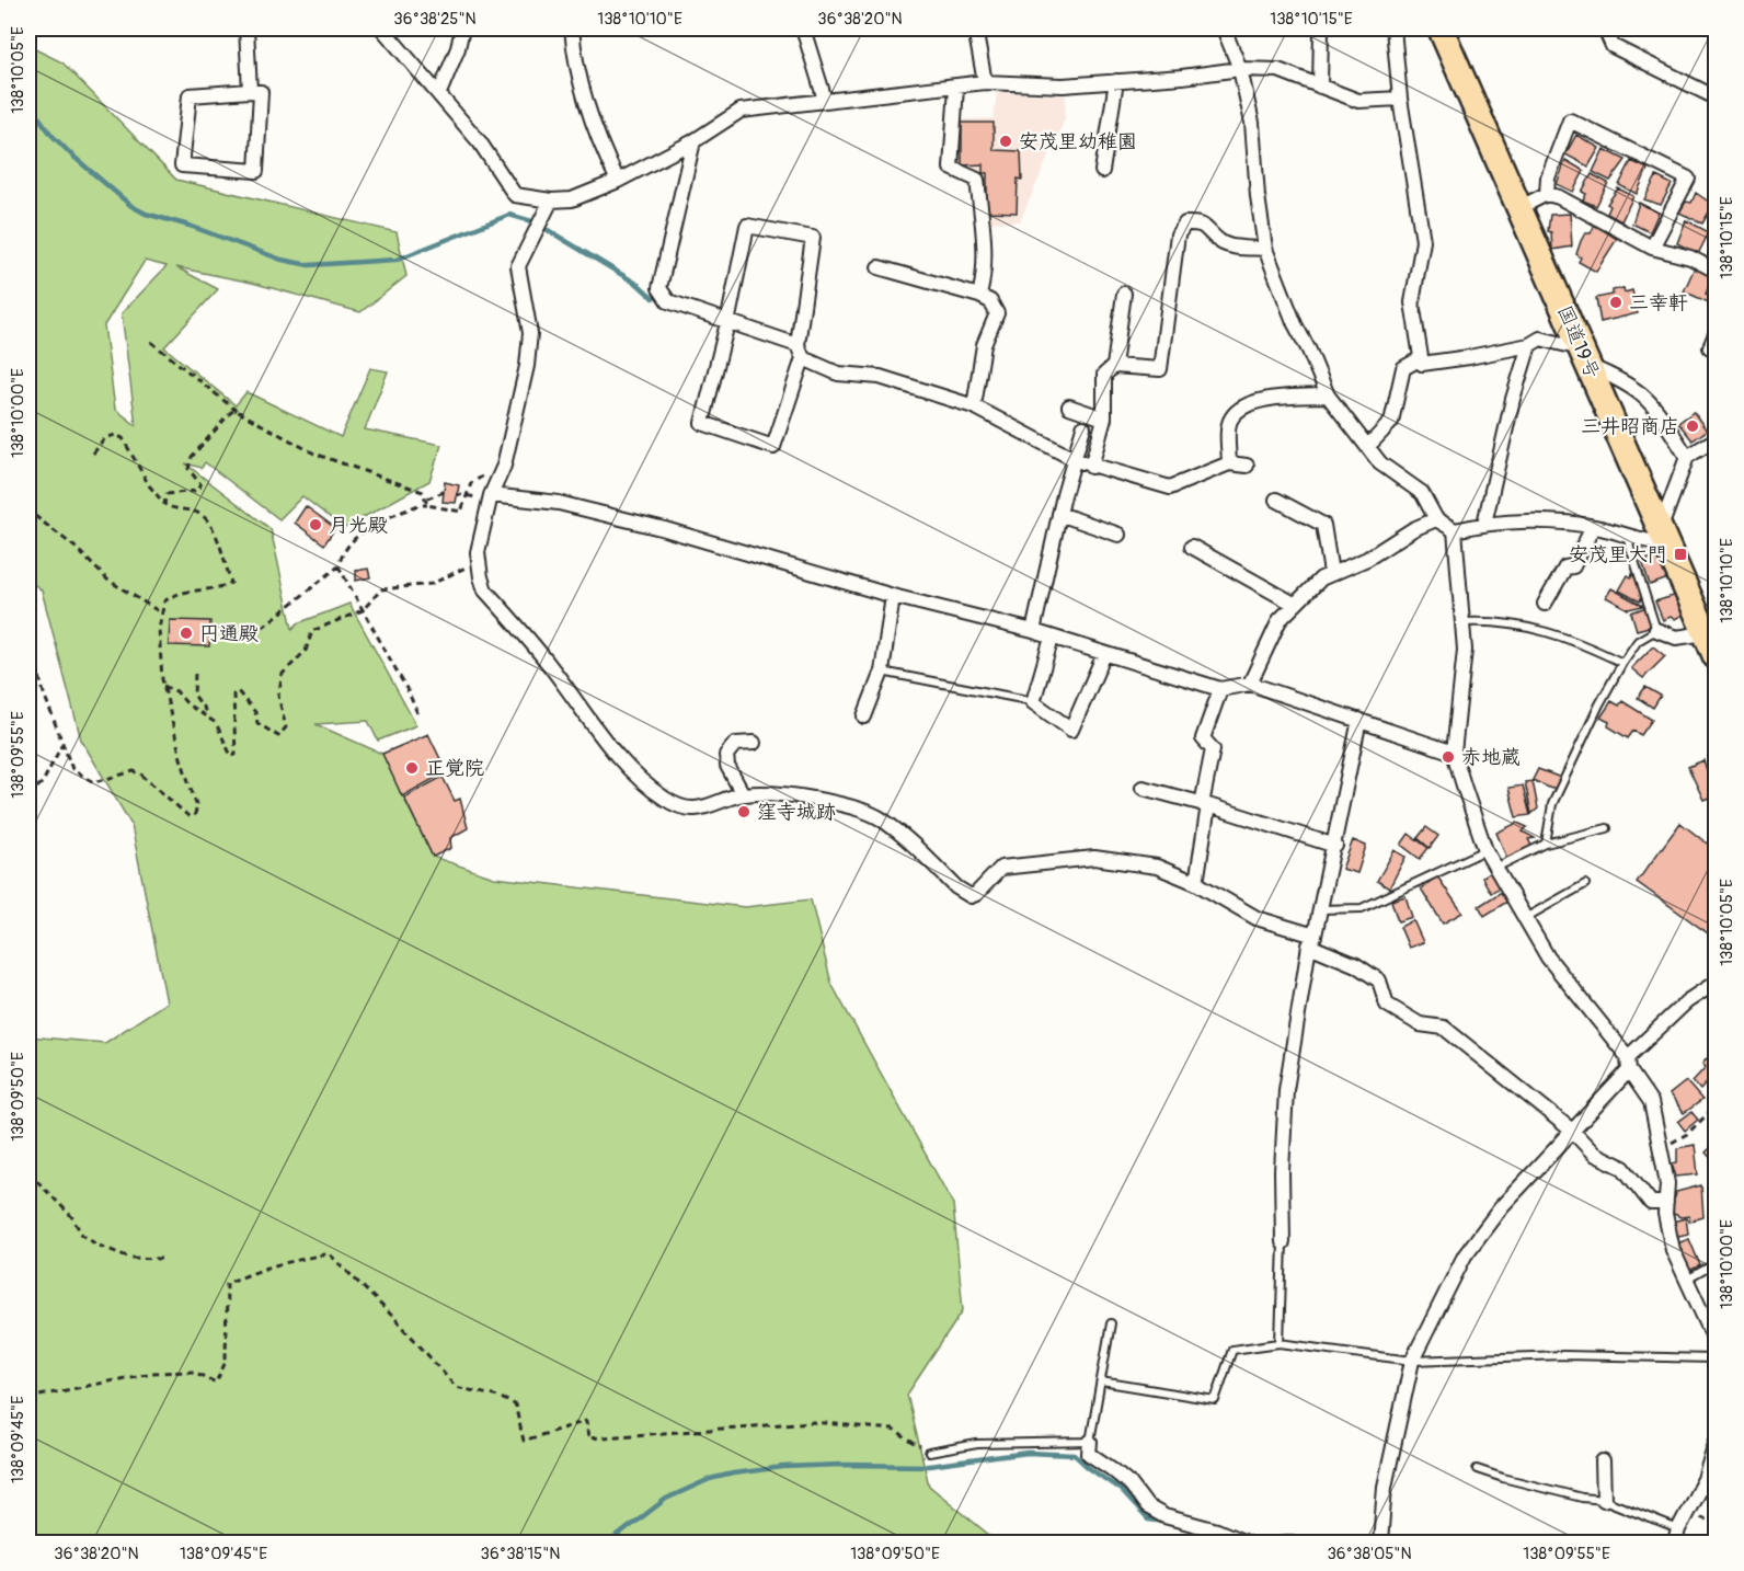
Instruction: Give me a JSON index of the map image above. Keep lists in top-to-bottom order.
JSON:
{
  "streets": {
    "highway": ["国道19号"]
  },
  "places": {
    "other": [
      "安茂里幼稚園",
      "三幸軒",
      "三井昭商店",
      "月光殿",
      "円通殿",
      "赤地蔵",
      "正覚院",
      "窪寺城跡"
    ],
    "transit": ["安茂里大門"]
  },
  "coordinates": [
    "36°38'25\"N",
    "138°10'10\"E",
    "36°38'20\"N",
    "138°10'15\"E",
    "138°10'05\"E",
    "138°10'00\"E",
    "138°09'55\"E",
    "138°09'50\"E",
    "138°09'45\"E",
    "36°38'15\"N",
    "36°38'05\"N"
  ]
}
